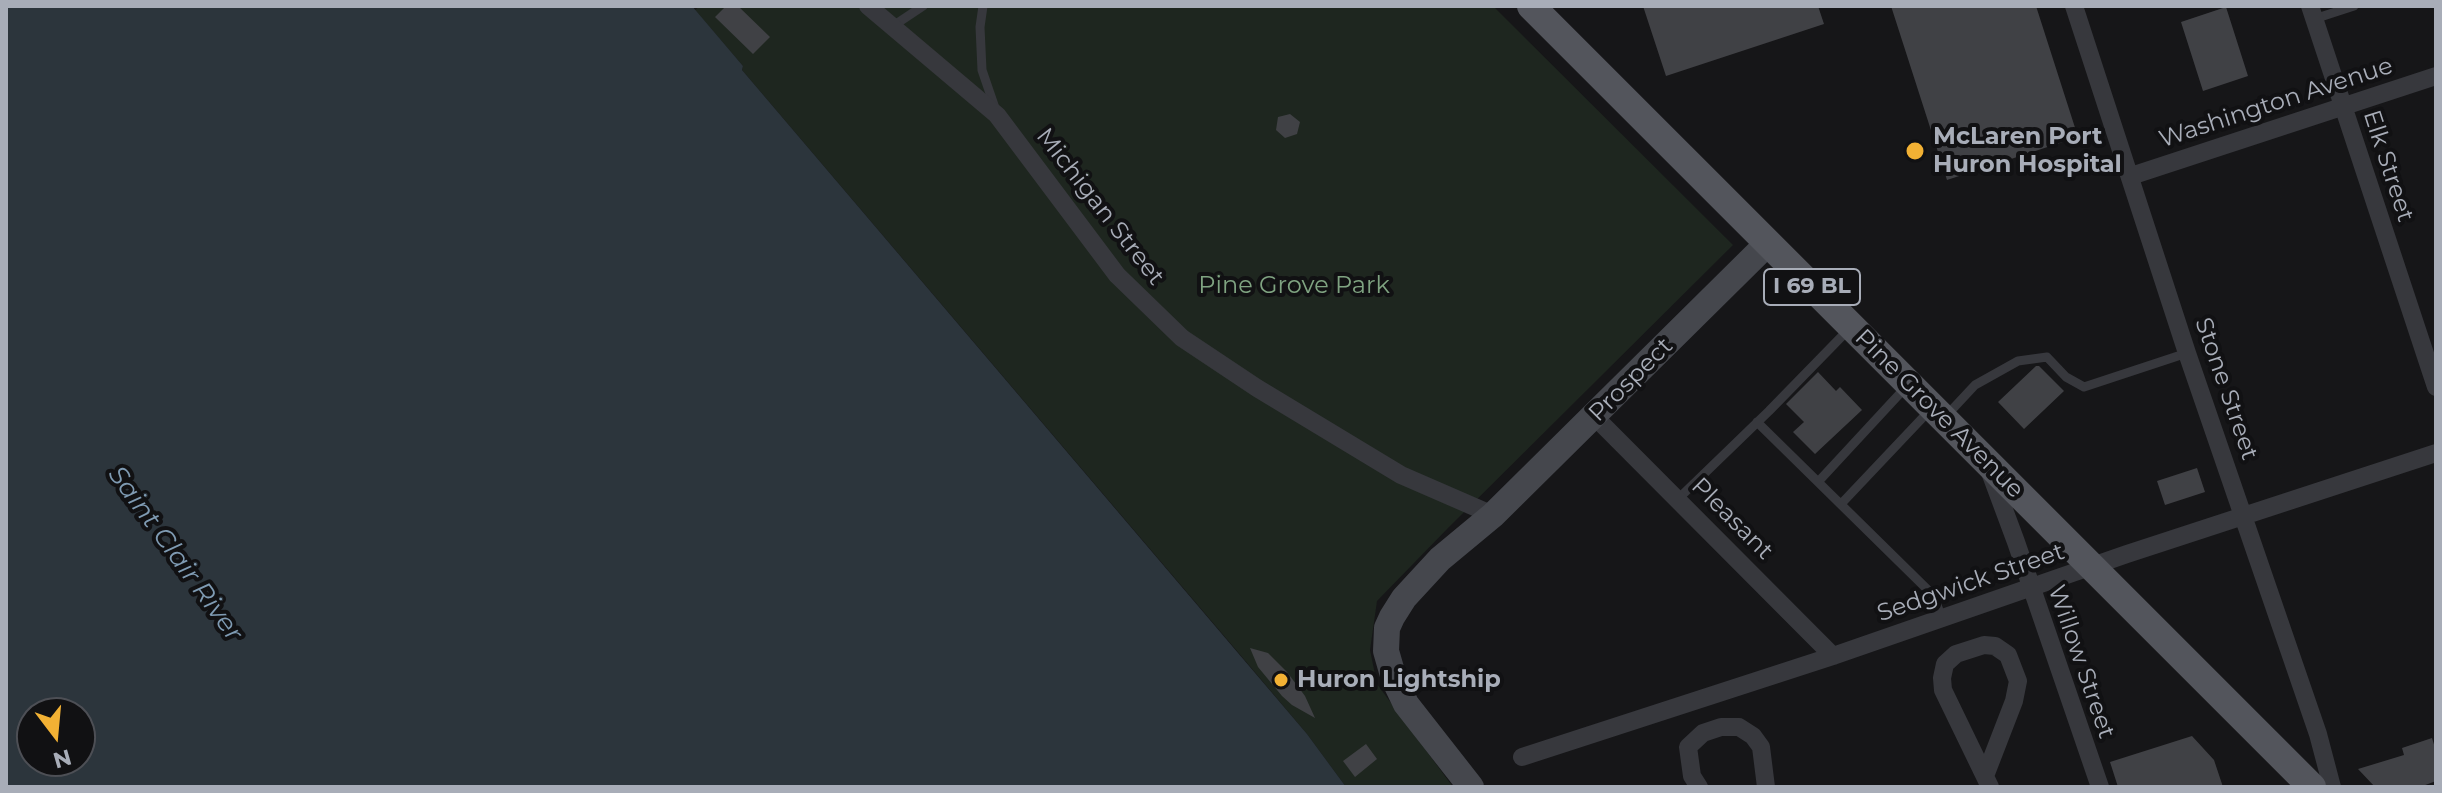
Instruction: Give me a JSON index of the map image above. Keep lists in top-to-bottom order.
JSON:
{
  "streets": {
    "main road": ["I 69 BL", "Pine Grove Avenue"],
    "street": [
      "Washington Avenue",
      "Elk Street",
      "Michigan Street",
      "Prospect",
      "Stone Street",
      "Pleasant",
      "Sedgwick Street",
      "Willow Street"
    ]
  },
  "crossings": [
    ["Washington Avenue", "Elk Street"],
    ["Washington Avenue", "Stone Street"],
    ["Michigan Street", "Prospect"],
    ["Prospect", "Pine Grove Avenue"],
    ["Prospect", "Pleasant"],
    ["Stone Street", "Sedgwick Street"],
    ["Pine Grove Avenue", "Sedgwick Street"],
    ["Pine Grove Avenue", "Willow Street"],
    ["Pleasant", "Sedgwick Street"],
    ["Sedgwick Street", "Willow Street"]
  ],
  "water": ["Saint Clair River"],
  "parks": ["Pine Grove Park"],
  "places": ["McLaren Port Huron Hospital", "Huron Lightship"],
  "north": "bottom"
}
